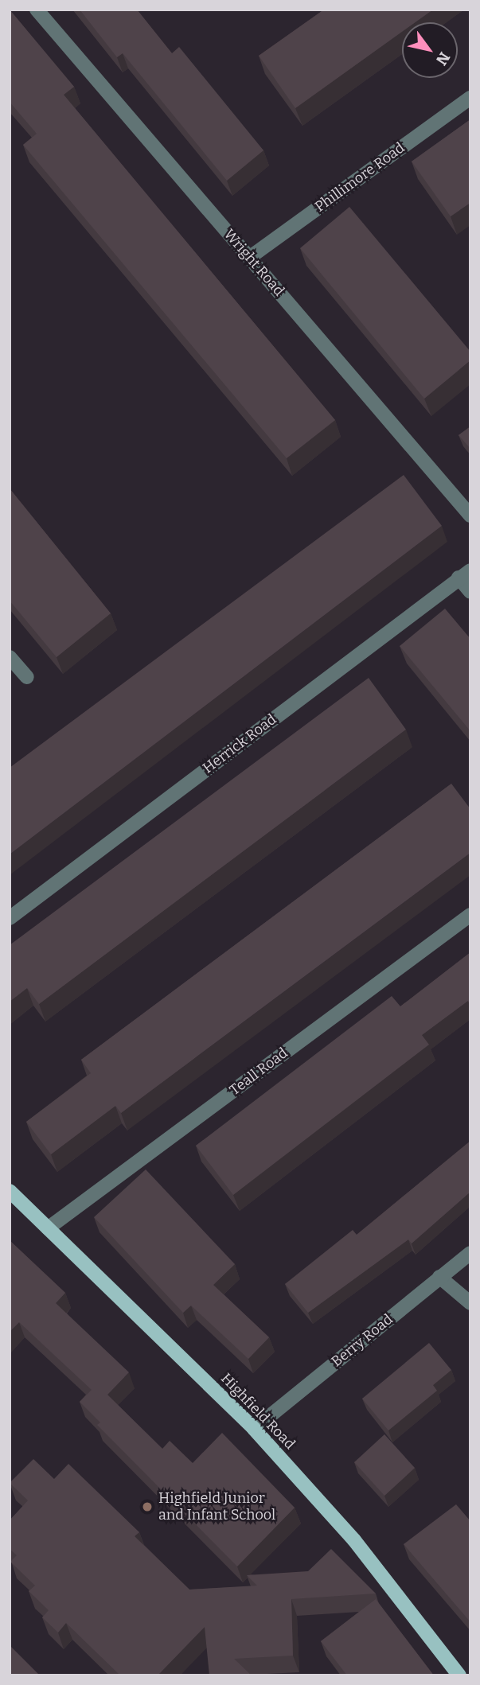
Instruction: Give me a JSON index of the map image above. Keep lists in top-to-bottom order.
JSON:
{
  "streets": {
    "main road": ["Highfield Road"],
    "street": [
      "Phillimore Road",
      "Wright Road",
      "Herrick Road",
      "Teall Road",
      "Berry Road"
    ]
  },
  "crossings": [
    ["Phillimore Road", "Wright Road"],
    ["Teall Road", "Highfield Road"],
    ["Berry Road", "Highfield Road"]
  ],
  "places": ["Highfield Junior and Infant School"],
  "north": "bottom right"
}
